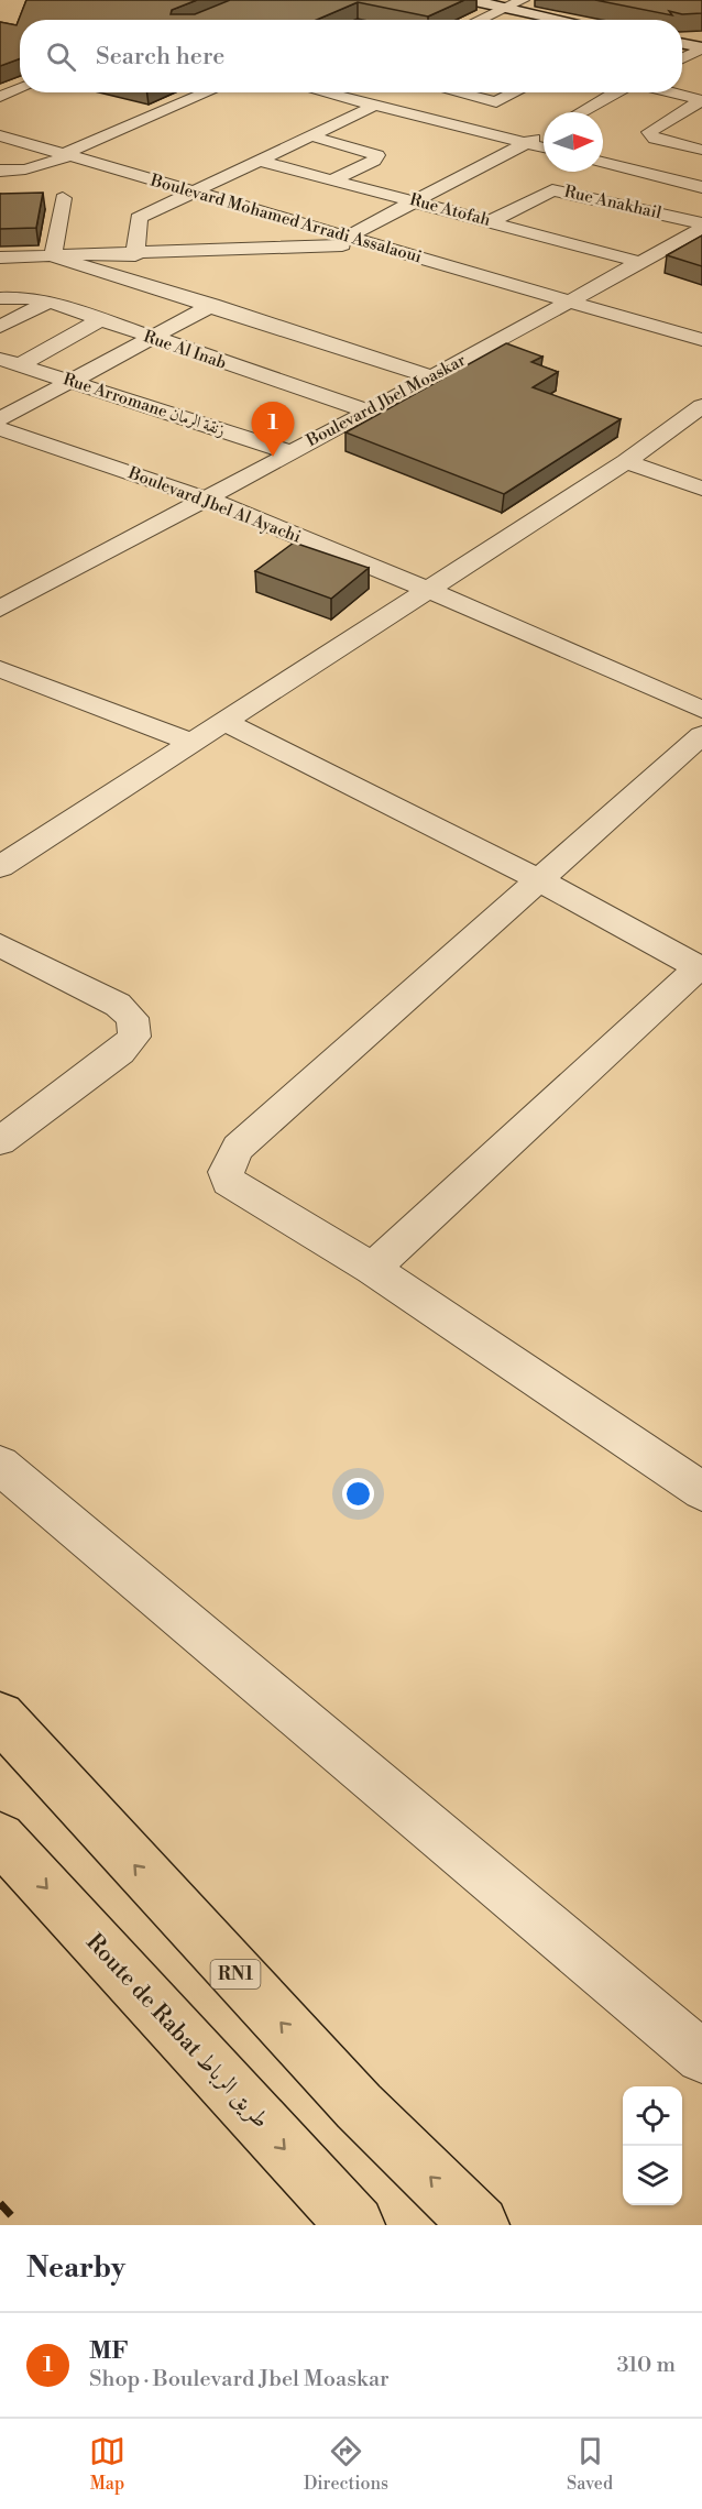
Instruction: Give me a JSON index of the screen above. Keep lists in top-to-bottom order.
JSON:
{
  "streets": {
    "main road": ["RN1", "Route de Rabat طريق الرباط"],
    "street": [
      "Rue Anakhail",
      "Rue Atofah",
      "Boulevard Mohamed Arradi Assalaoui",
      "Rue Al Inab",
      "Boulevard Jbel Moaskar",
      "Rue Arromane زنقة الرمان",
      "Boulevard Jbel Al Ayachi"
    ]
  },
  "crossings": [
    ["Rue Anakhail", "Rue Atofah"],
    ["Rue Anakhail", "Boulevard Jbel Moaskar"],
    ["Rue Atofah", "Boulevard Jbel Moaskar"],
    ["Boulevard Mohamed Arradi Assalaoui", "Boulevard Jbel Moaskar"],
    ["Rue Al Inab", "Boulevard Jbel Moaskar"],
    ["Boulevard Jbel Moaskar", "Rue Arromane زنقة الرمان"],
    ["Boulevard Jbel Moaskar", "Boulevard Jbel Al Ayachi"]
  ],
  "north": "right",
  "page": {
    "search": "Search here",
    "pins": "1",
    "heading": "Nearby",
    "list": [
      {
        "mark": "1",
        "name": "MF",
        "note": "Shop · Boulevard Jbel Moaskar",
        "value": "310 m"
      }
    ],
    "nav": ["Map", "Directions", "Saved"]
  }
}
